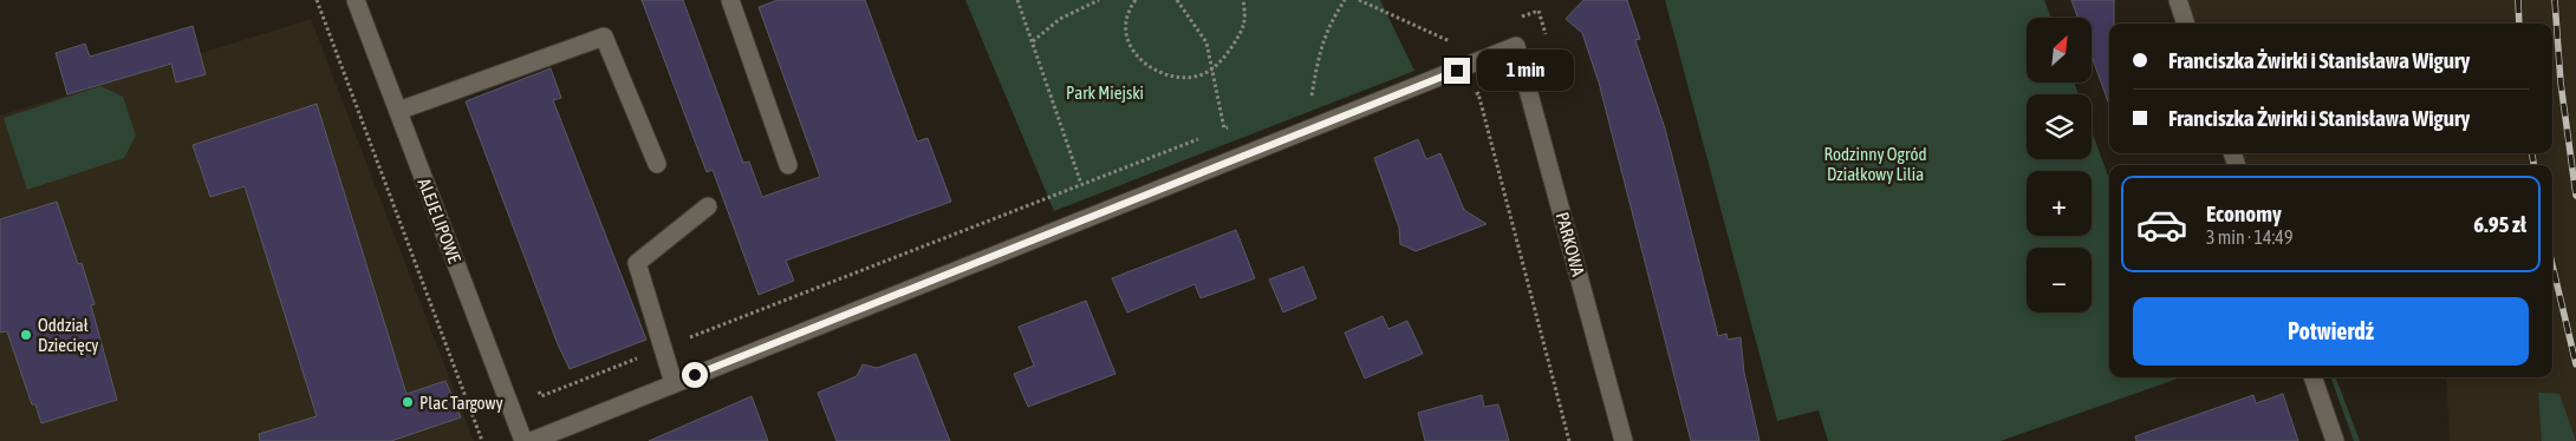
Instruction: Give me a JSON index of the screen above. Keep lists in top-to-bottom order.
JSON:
{
  "streets": {
    "street": ["ALEJE LIPOWE", "PARKOWA"]
  },
  "parks": ["Park Miejski", "Rodzinny Ogród Działkowy Lilia"],
  "places": ["Oddział Dziecięcy", "Plac Targowy"],
  "north": "top right",
  "page": {
    "map_buttons": ["+", "−"],
    "banner": ["Franciszka Żwirki i Stanisława Wigury", "Franciszka Żwirki i Stanisława Wigury"],
    "bubble": "1 min",
    "list": [
      {
        "name": "Economy",
        "note": "3 min · 14:49",
        "value": "6.95 zł"
      }
    ],
    "buttons": "Potwierdź"
  }
}
